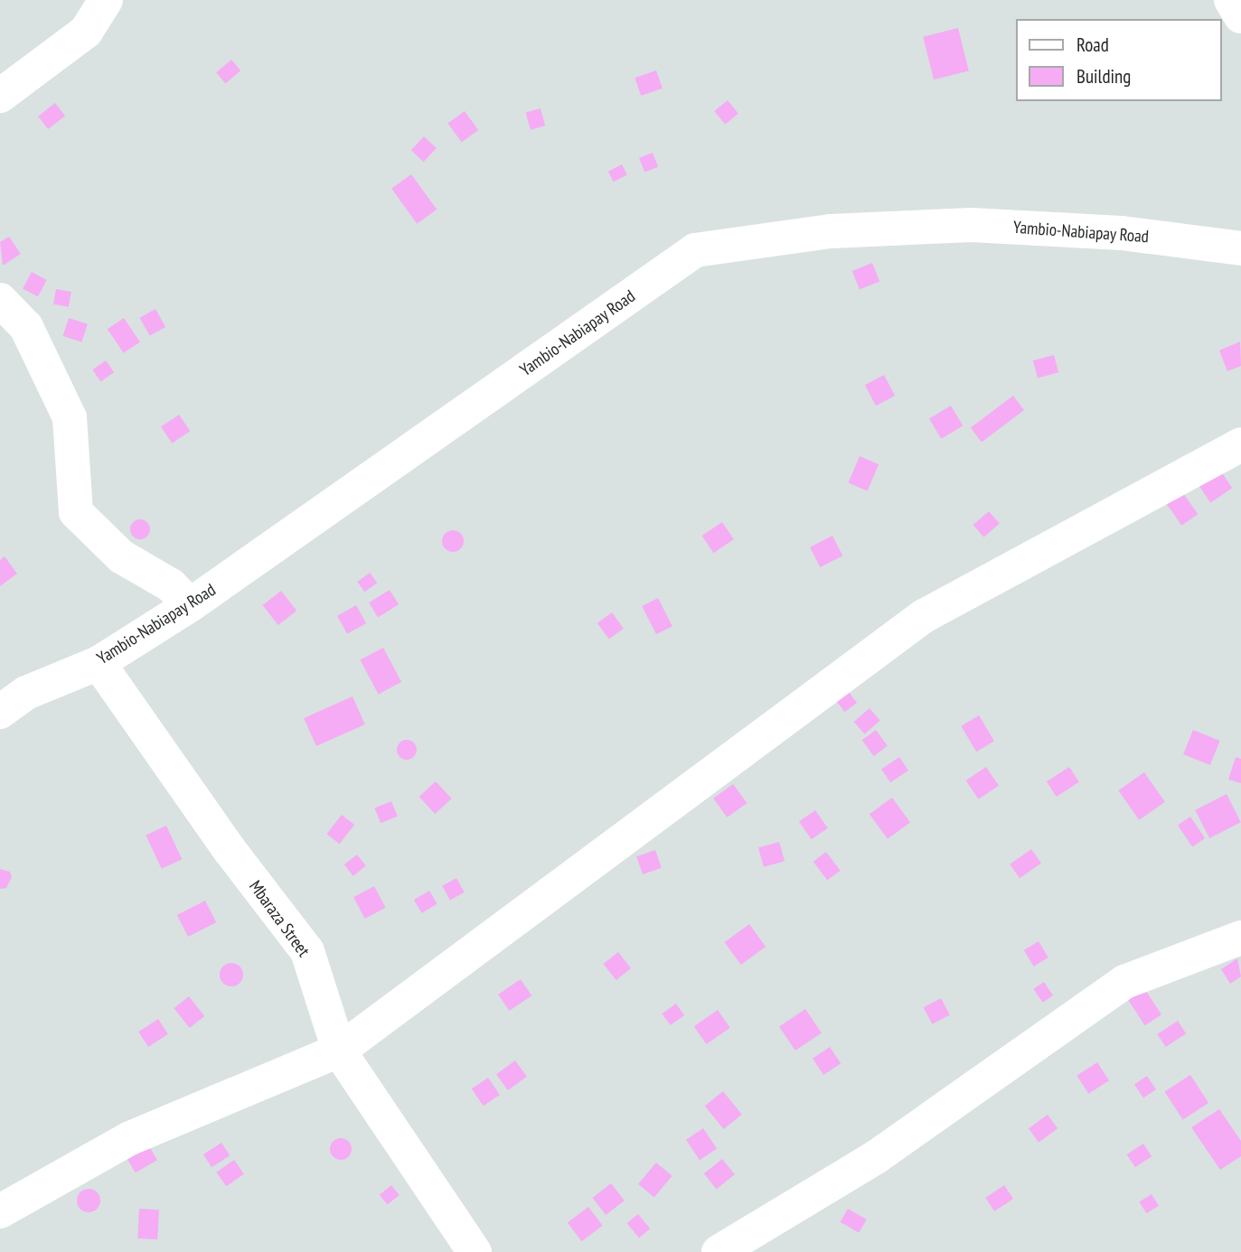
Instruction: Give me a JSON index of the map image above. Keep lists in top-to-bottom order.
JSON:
{
  "streets": {
    "street": ["Yambio-Nabiapay Road", "Mbaraza Street"]
  },
  "crossings": [
    ["Yambio-Nabiapay Road", "Mbaraza Street"]
  ],
  "legend": ["Road", "Building"]
}
